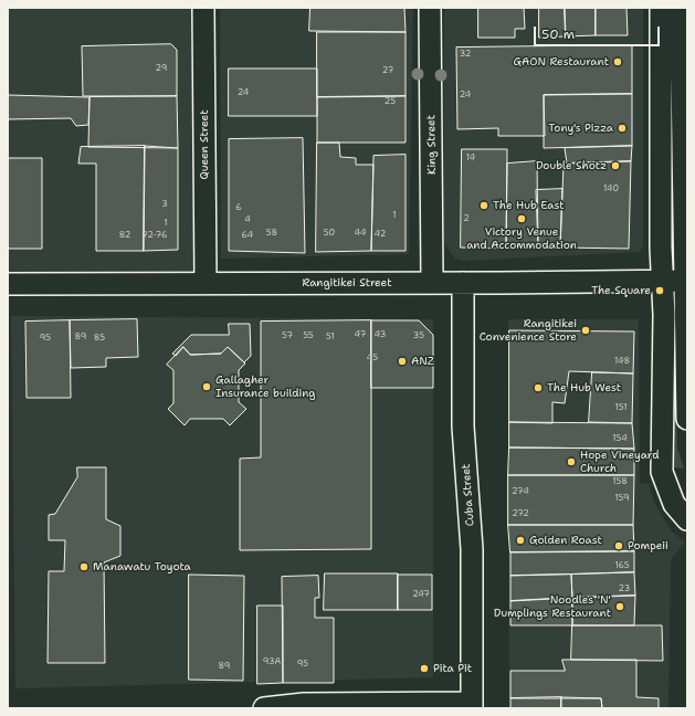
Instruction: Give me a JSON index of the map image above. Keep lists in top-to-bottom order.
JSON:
{
  "streets": {
    "street": [
      "Queen Street",
      "King Street",
      "Rangitikei Street",
      "Cuba Street"
    ]
  },
  "crossings": [
    ["Queen Street", "Rangitikei Street"],
    ["King Street", "Rangitikei Street"],
    ["Rangitikei Street", "Cuba Street"]
  ],
  "places": [
    "GAON Restaurant",
    "Tony's Pizza",
    "Double Shotz",
    "The Hub East",
    "Victory Venue and Accommodation",
    "The Square",
    "Rangitikei Convenience Store",
    "ANZ",
    "Gallagher Insurance building",
    "The Hub West",
    "Hope Vineyard Church",
    "Golden Roast",
    "Pompeii",
    "Manawatu Toyota",
    "Noodles 'N' Dumplings Restaurant",
    "Pita Pit"
  ],
  "house_numbers": [
    "32",
    "29",
    "27",
    "24",
    "24",
    "25",
    "14",
    "140",
    "3",
    "6",
    "1",
    "2",
    "4",
    "1",
    "58",
    "50",
    "44",
    "42",
    "82",
    "72-76",
    "64",
    "47",
    "43",
    "57",
    "55",
    "35",
    "89",
    "51",
    "95",
    "85",
    "45",
    "148",
    "151",
    "154",
    "158",
    "274",
    "159",
    "272",
    "165",
    "23",
    "247",
    "93A",
    "95",
    "89"
  ],
  "scale_bar": "50 m"
}
